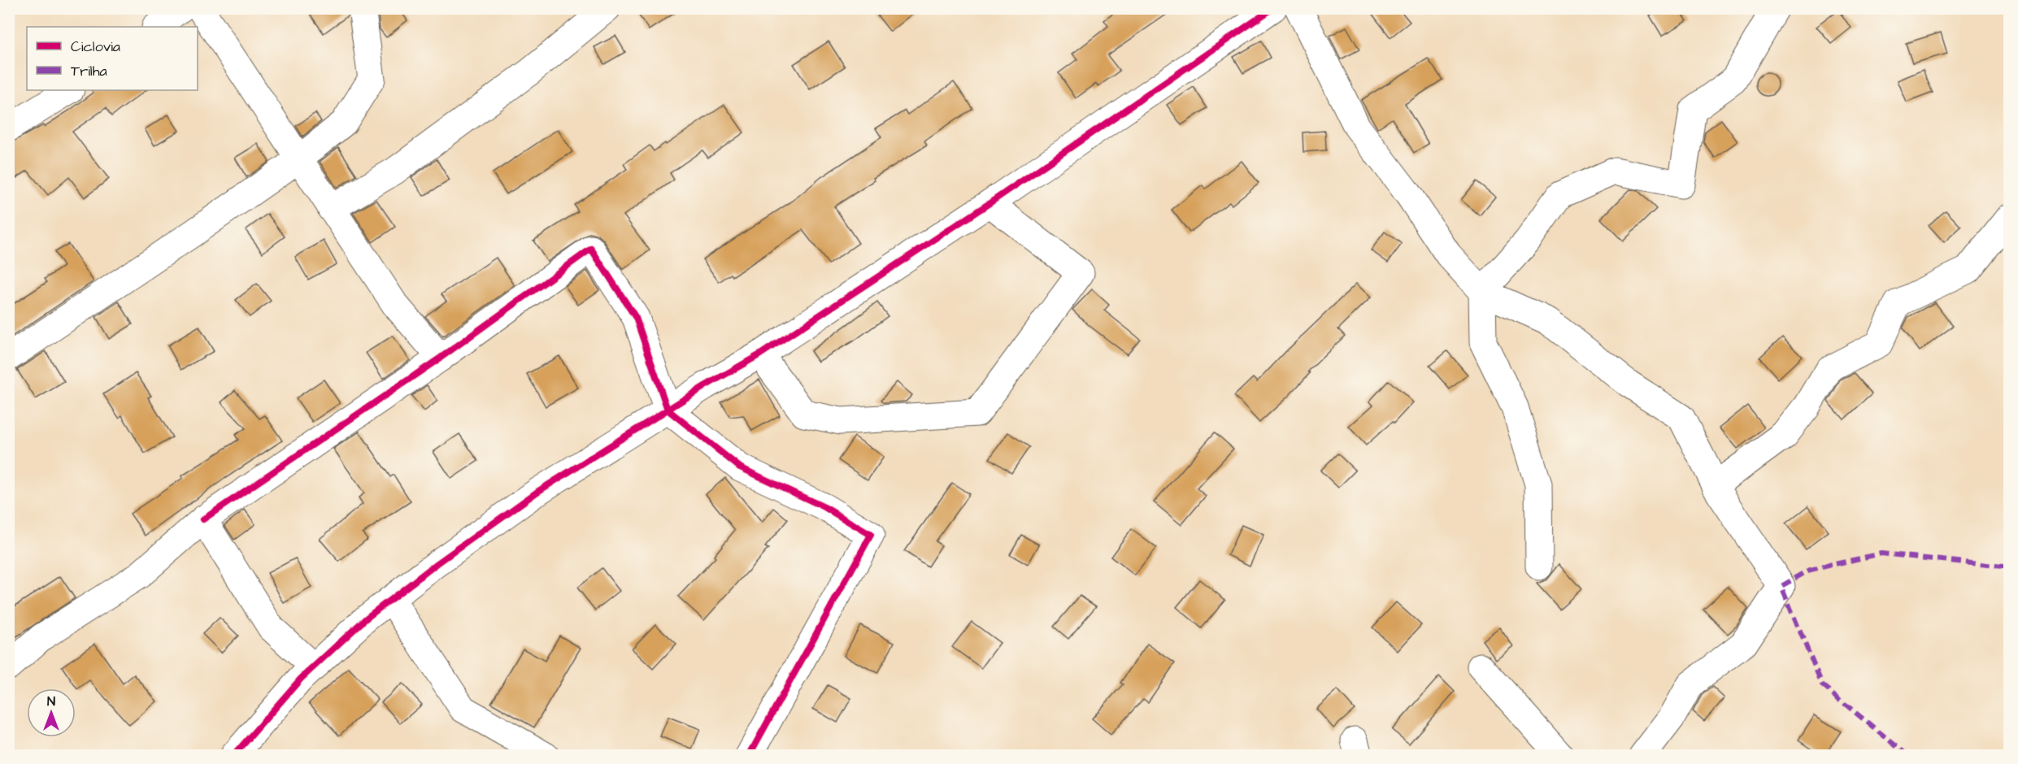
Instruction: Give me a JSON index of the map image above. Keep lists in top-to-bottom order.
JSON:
{
  "legend": ["Ciclovia", "Trilha"],
  "north": "top"
}
